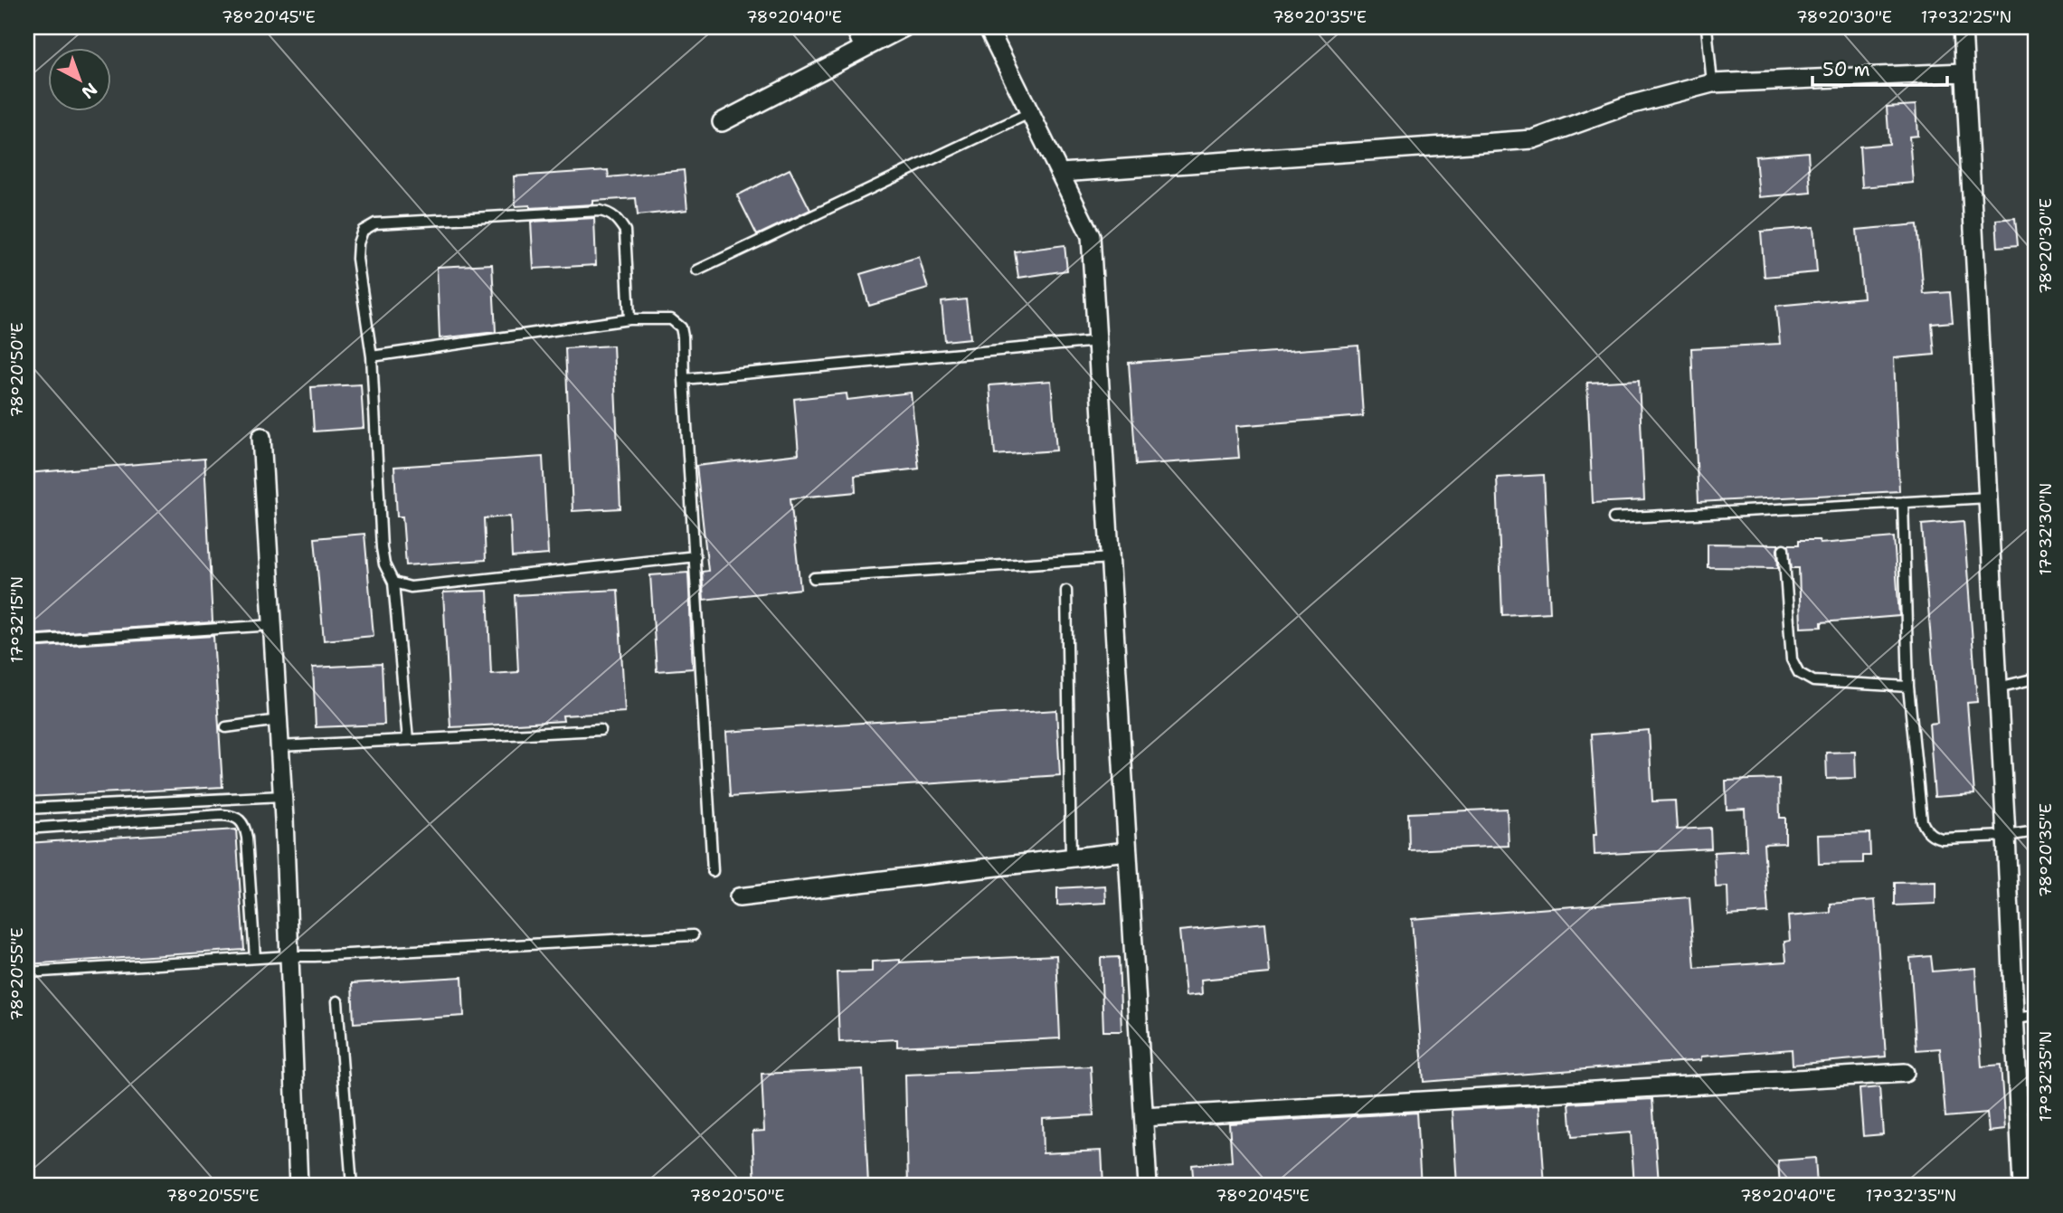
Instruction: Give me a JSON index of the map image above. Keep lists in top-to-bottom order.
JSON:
{
  "scale_bar": "50 m",
  "north": "bottom right",
  "coordinates": [
    "78°20'45\"E",
    "78°20'40\"E",
    "78°20'35\"E",
    "78°20'30\"E",
    "17°32'25\"N",
    "78°20'50\"E",
    "17°32'30\"N",
    "17°32'15\"N",
    "78°20'55\"E",
    "17°32'35\"N"
  ]
}
